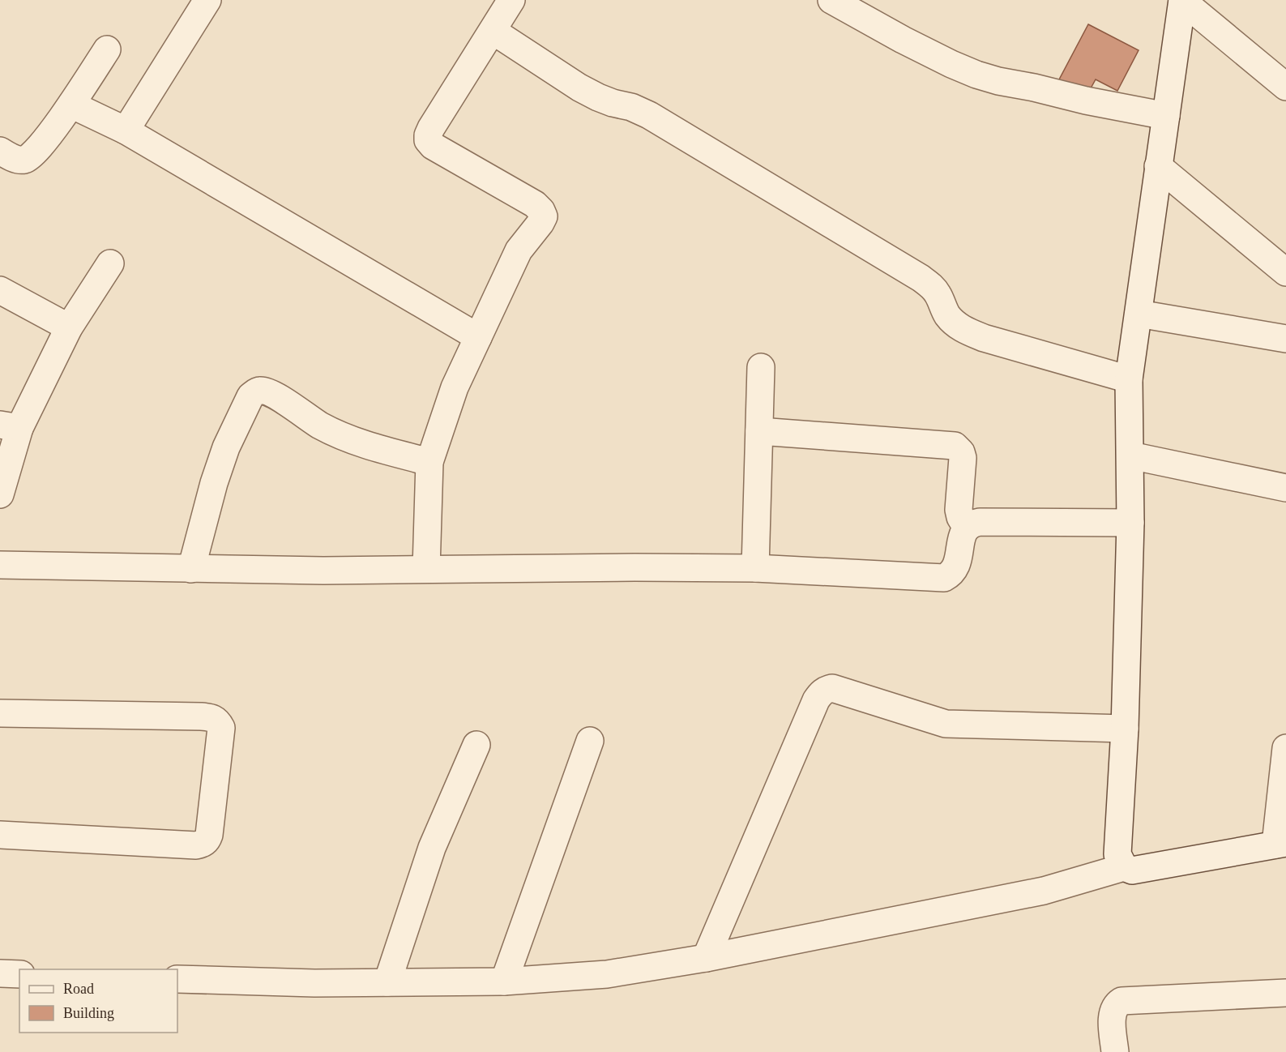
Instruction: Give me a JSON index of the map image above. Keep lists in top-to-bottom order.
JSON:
{
  "legend": ["Road", "Building"]
}
